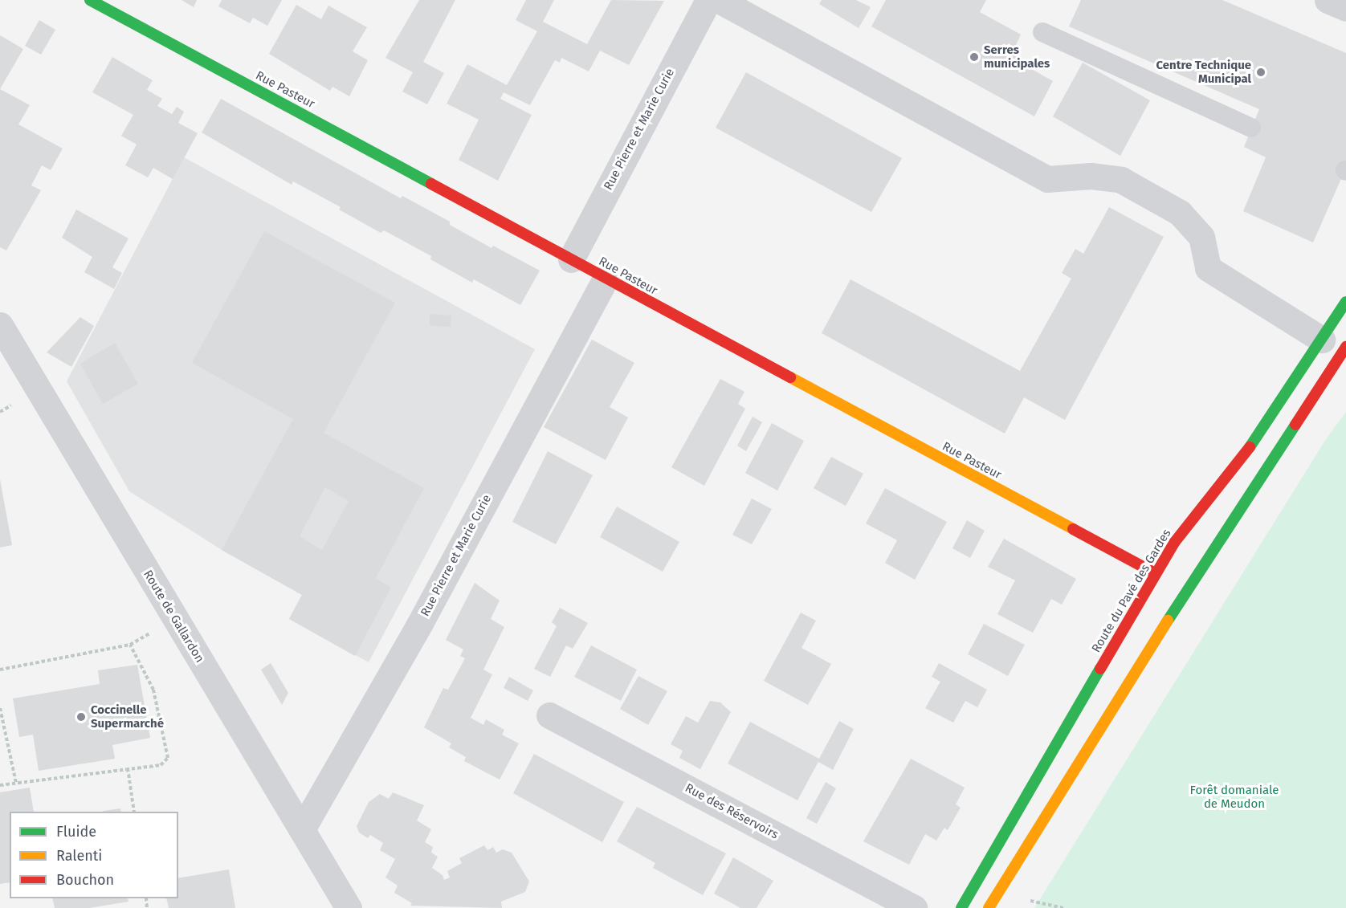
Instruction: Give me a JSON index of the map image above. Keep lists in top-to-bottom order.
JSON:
{
  "streets": {
    "main road": ["Rue Pasteur", "Route du Pavé des Gardes"],
    "street": ["Rue Pierre et Marie Curie", "Route de Gallardon", "Rue des Réservoirs"]
  },
  "crossings": [
    ["Rue Pasteur", "Rue Pierre et Marie Curie"],
    ["Rue Pasteur", "Route du Pavé des Gardes"],
    ["Rue Pierre et Marie Curie", "Route de Gallardon"]
  ],
  "parks": ["Forêt domaniale de Meudon"],
  "places": ["Serres municipales", "Centre Technique Municipal", "Coccinelle Supermarché"],
  "legend": ["Fluide", "Ralenti", "Bouchon"]
}
